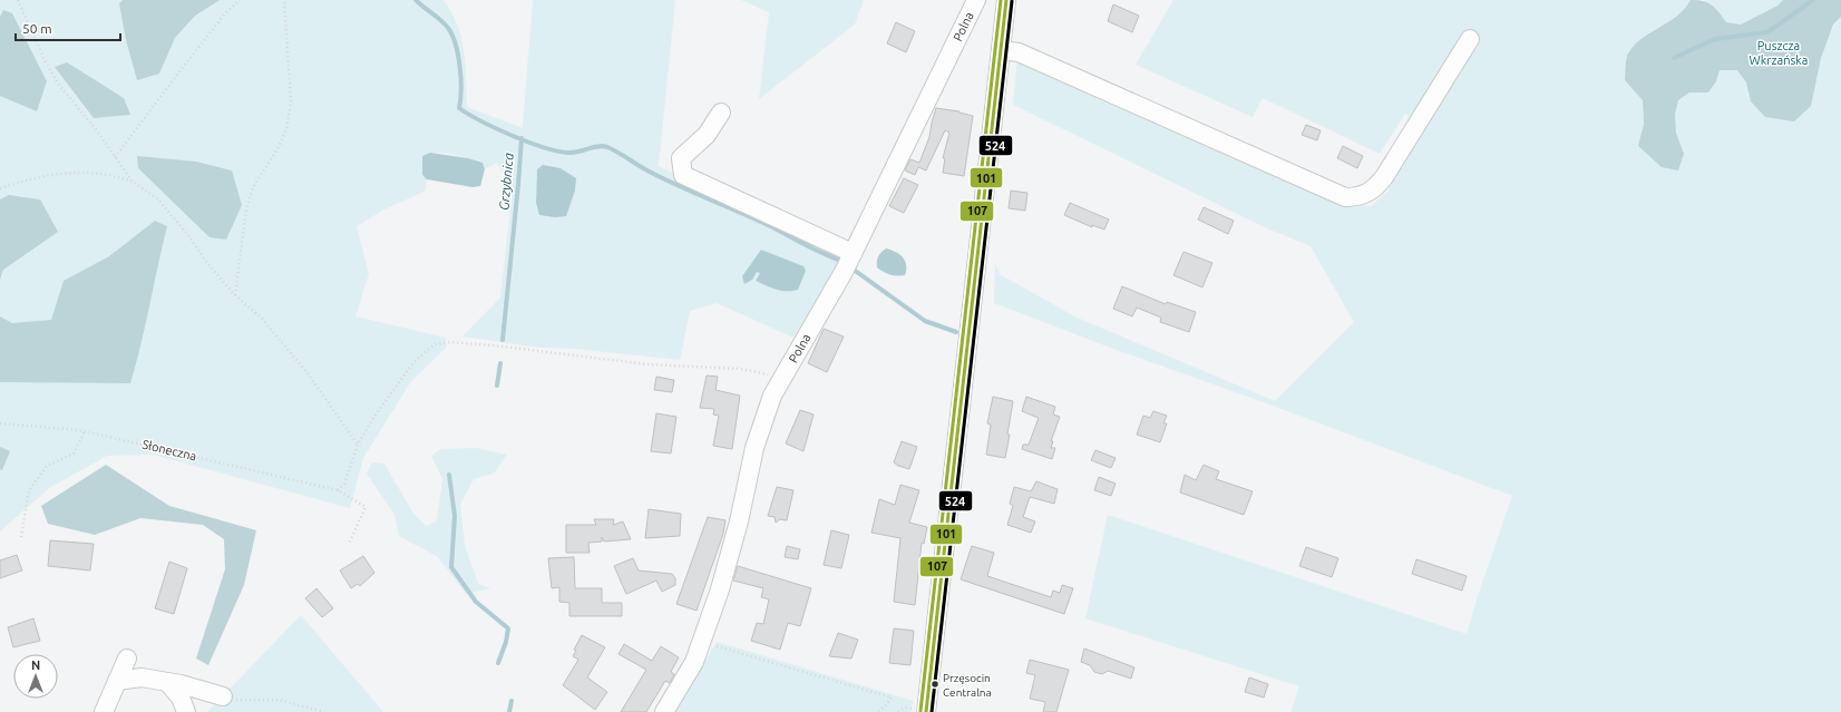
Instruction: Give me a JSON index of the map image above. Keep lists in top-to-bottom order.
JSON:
{
  "streets": {
    "street": ["Polna"],
    "path": ["Słoneczna"]
  },
  "water": ["Grzybnica"],
  "parks": ["Puszcza Wkrzańska"],
  "places": ["Przęsocin Centralna"],
  "lines": ["transit line 101", "transit line 107", "transit line 524"],
  "scale_bar": "50 m",
  "north": "top"
}
